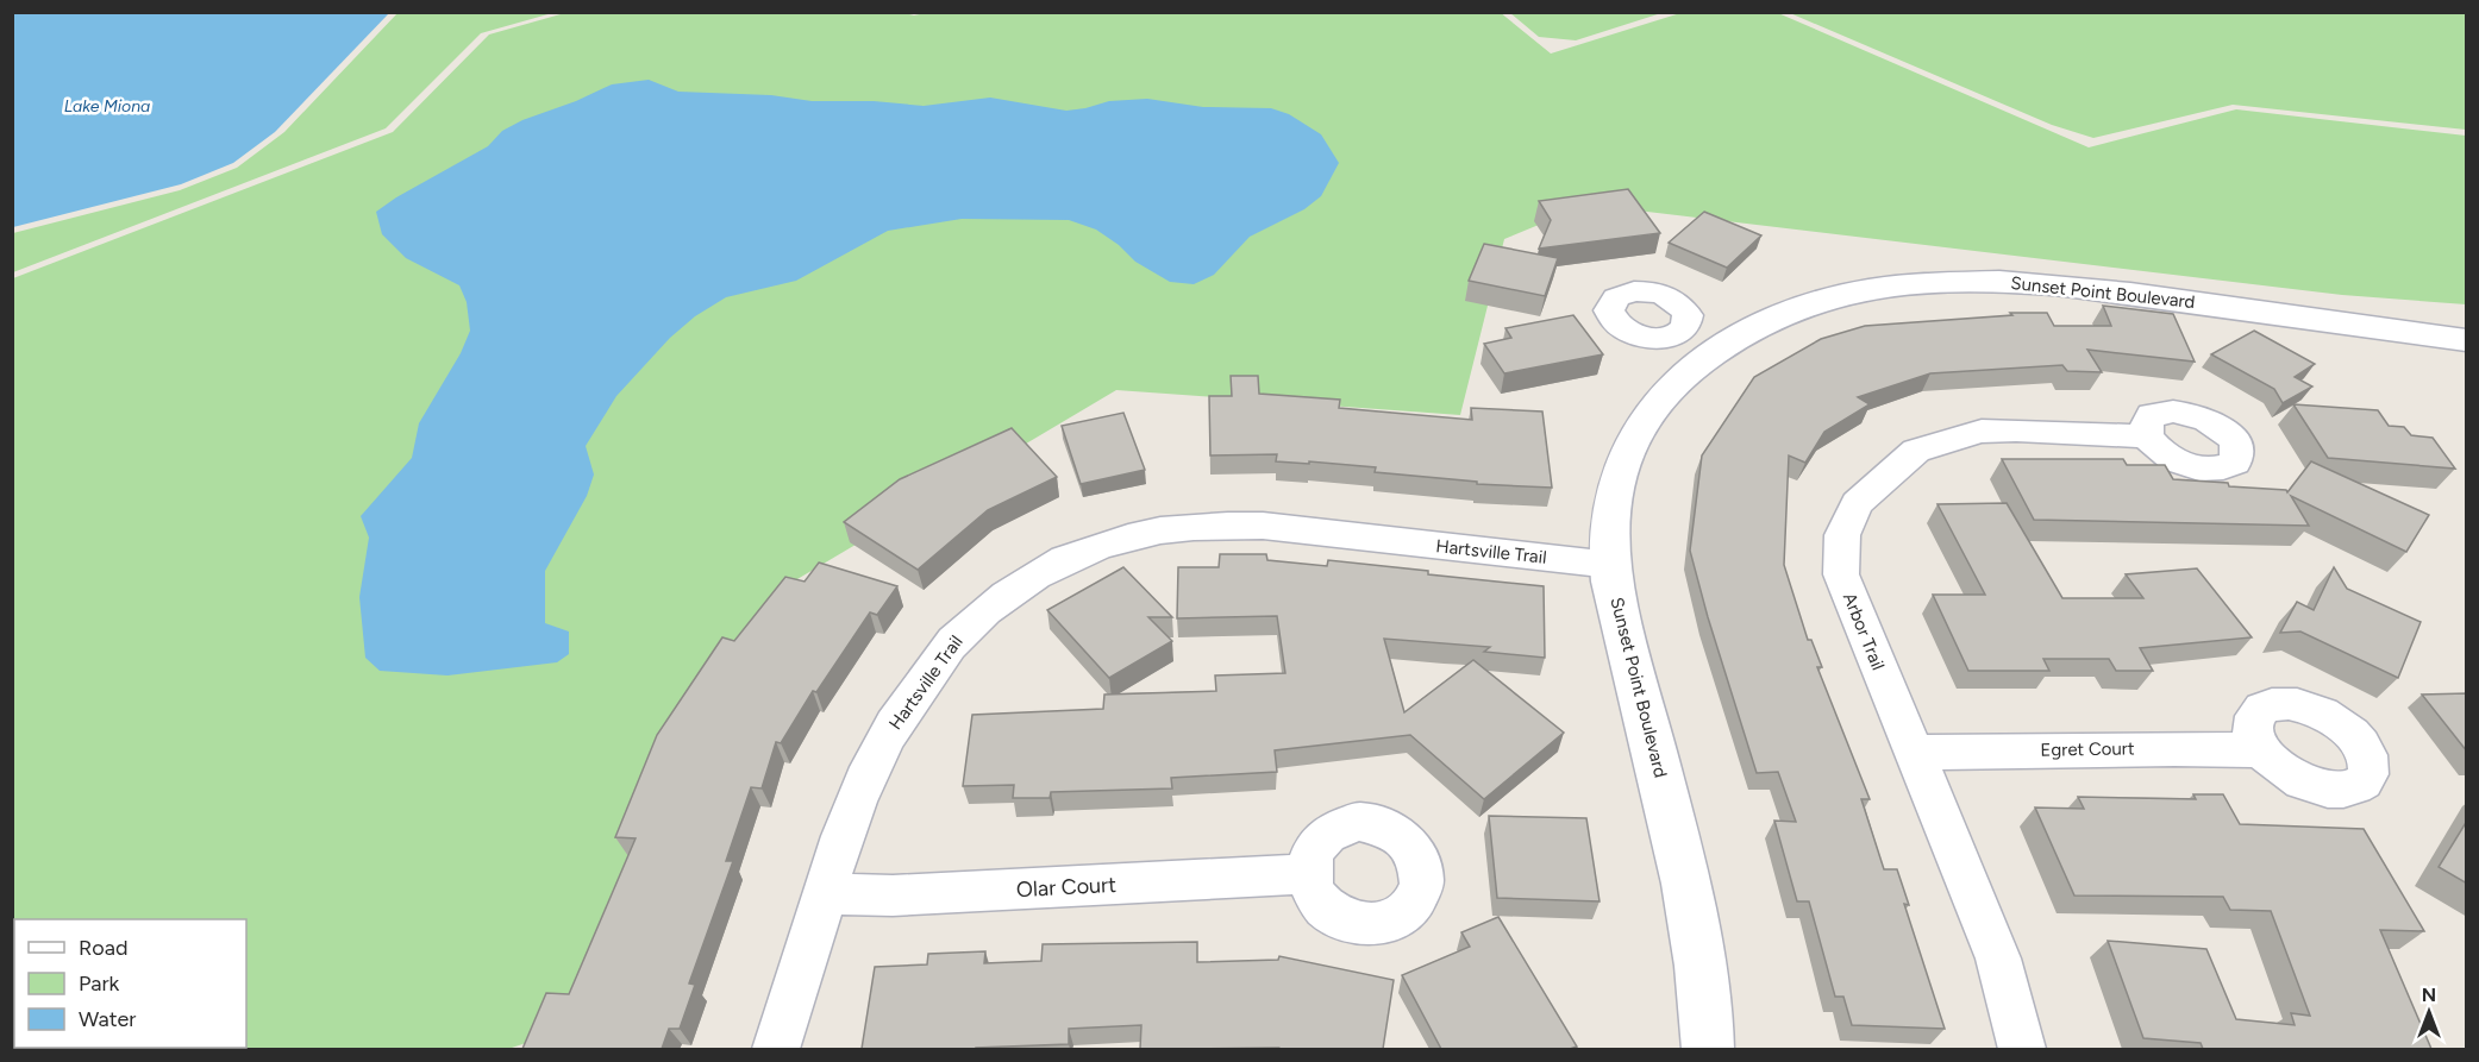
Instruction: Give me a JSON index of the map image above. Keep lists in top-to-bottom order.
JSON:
{
  "streets": {
    "street": [
      "Sunset Point Boulevard",
      "Hartsville Trail",
      "Arbor Trail",
      "Egret Court",
      "Olar Court"
    ]
  },
  "crossings": [
    ["Sunset Point Boulevard", "Hartsville Trail"],
    ["Hartsville Trail", "Olar Court"],
    ["Arbor Trail", "Egret Court"]
  ],
  "water": ["Lake Miona"],
  "legend": ["Road", "Park", "Water"],
  "north": "top"
}
